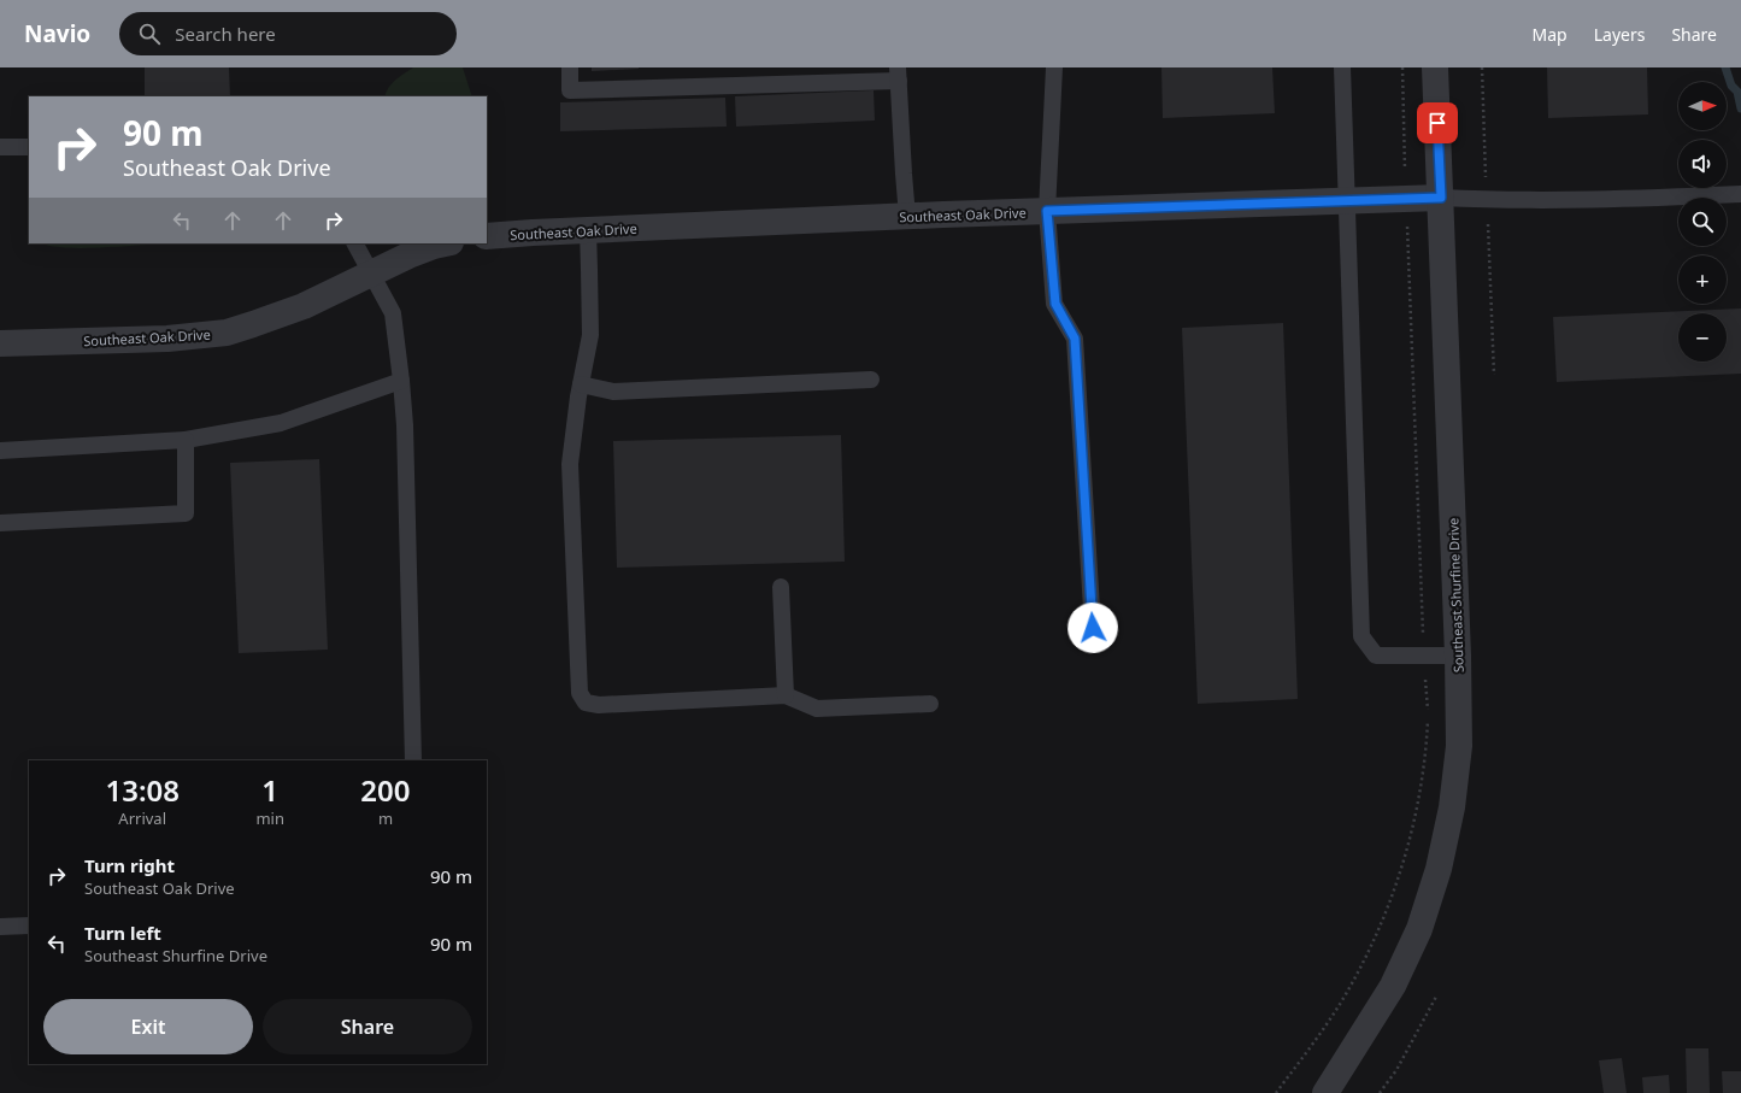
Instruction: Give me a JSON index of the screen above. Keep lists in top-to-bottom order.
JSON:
{
  "streets": {
    "street": ["Southeast Oak Drive", "Southeast Shurfine Drive"]
  },
  "crossings": [
    ["Southeast Oak Drive", "Southeast Shurfine Drive"]
  ],
  "north": "right",
  "page": {
    "header": "Navio",
    "search": "Search here",
    "nav": ["Map", "Layers", "Share"],
    "map_buttons": ["+", "−"],
    "turn": ["90 m", "Southeast Oak Drive"],
    "eta": [
      "13:08",
      "Arrival",
      "1",
      "min",
      "200",
      "m"
    ],
    "list": [
      {
        "name": "Turn right",
        "note": "Southeast Oak Drive",
        "value": "90 m"
      },
      {
        "name": "Turn left",
        "note": "Southeast Shurfine Drive",
        "value": "90 m"
      }
    ],
    "buttons": ["Exit", "Share"]
  }
}
